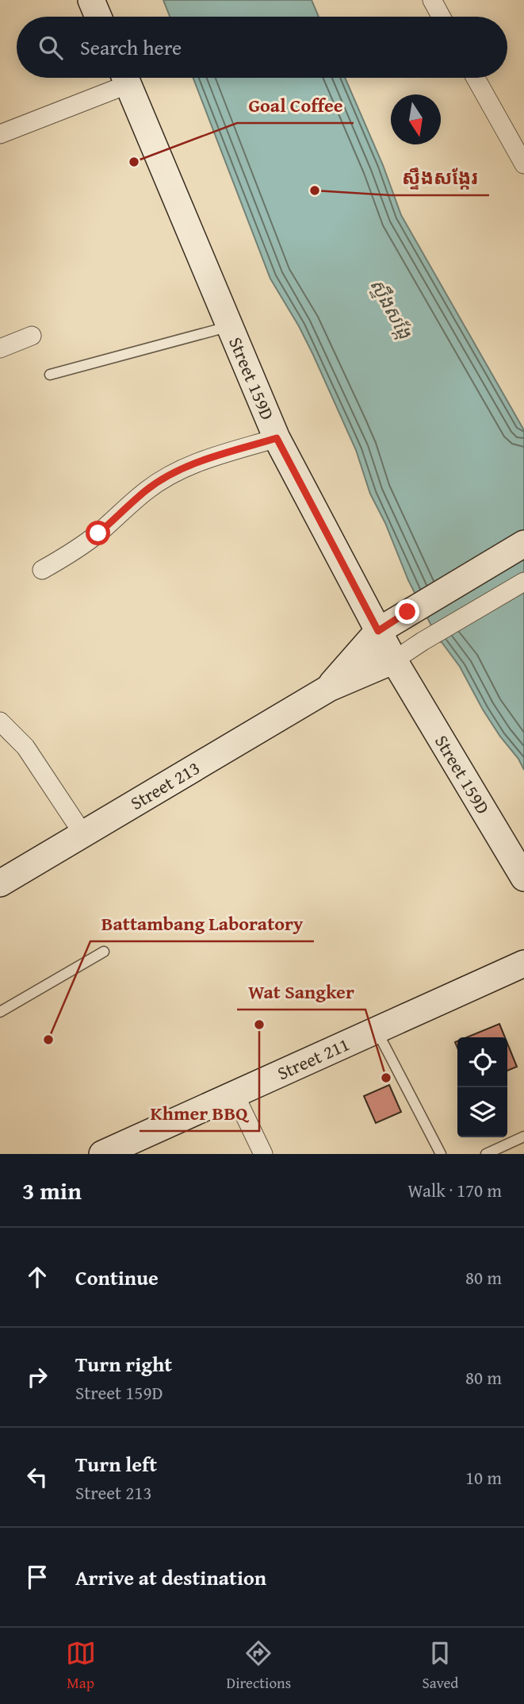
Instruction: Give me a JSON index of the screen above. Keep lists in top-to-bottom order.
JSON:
{
  "streets": {
    "street": ["Street 159D", "Street 213", "Street 211"]
  },
  "crossings": [
    ["Street 159D", "Street 213"]
  ],
  "water": ["ស្ទឹងសង្កែ"],
  "places": [
    "Goal Coffee",
    "ស្ទឹងសង្កែរ",
    "Khmer BBQ",
    "Battambang Laboratory",
    "Wat Sangker"
  ],
  "north": "bottom",
  "page": {
    "search": "Search here",
    "heading": ["3 min", "Walk · 170 m"],
    "list": [
      ["Continue", "80 m"],
      ["Turn right", "Street 159D", "80 m"],
      ["Turn left", "Street 213", "10 m"],
      "Arrive at destination"
    ],
    "nav": ["Map", "Directions", "Saved"]
  }
}
